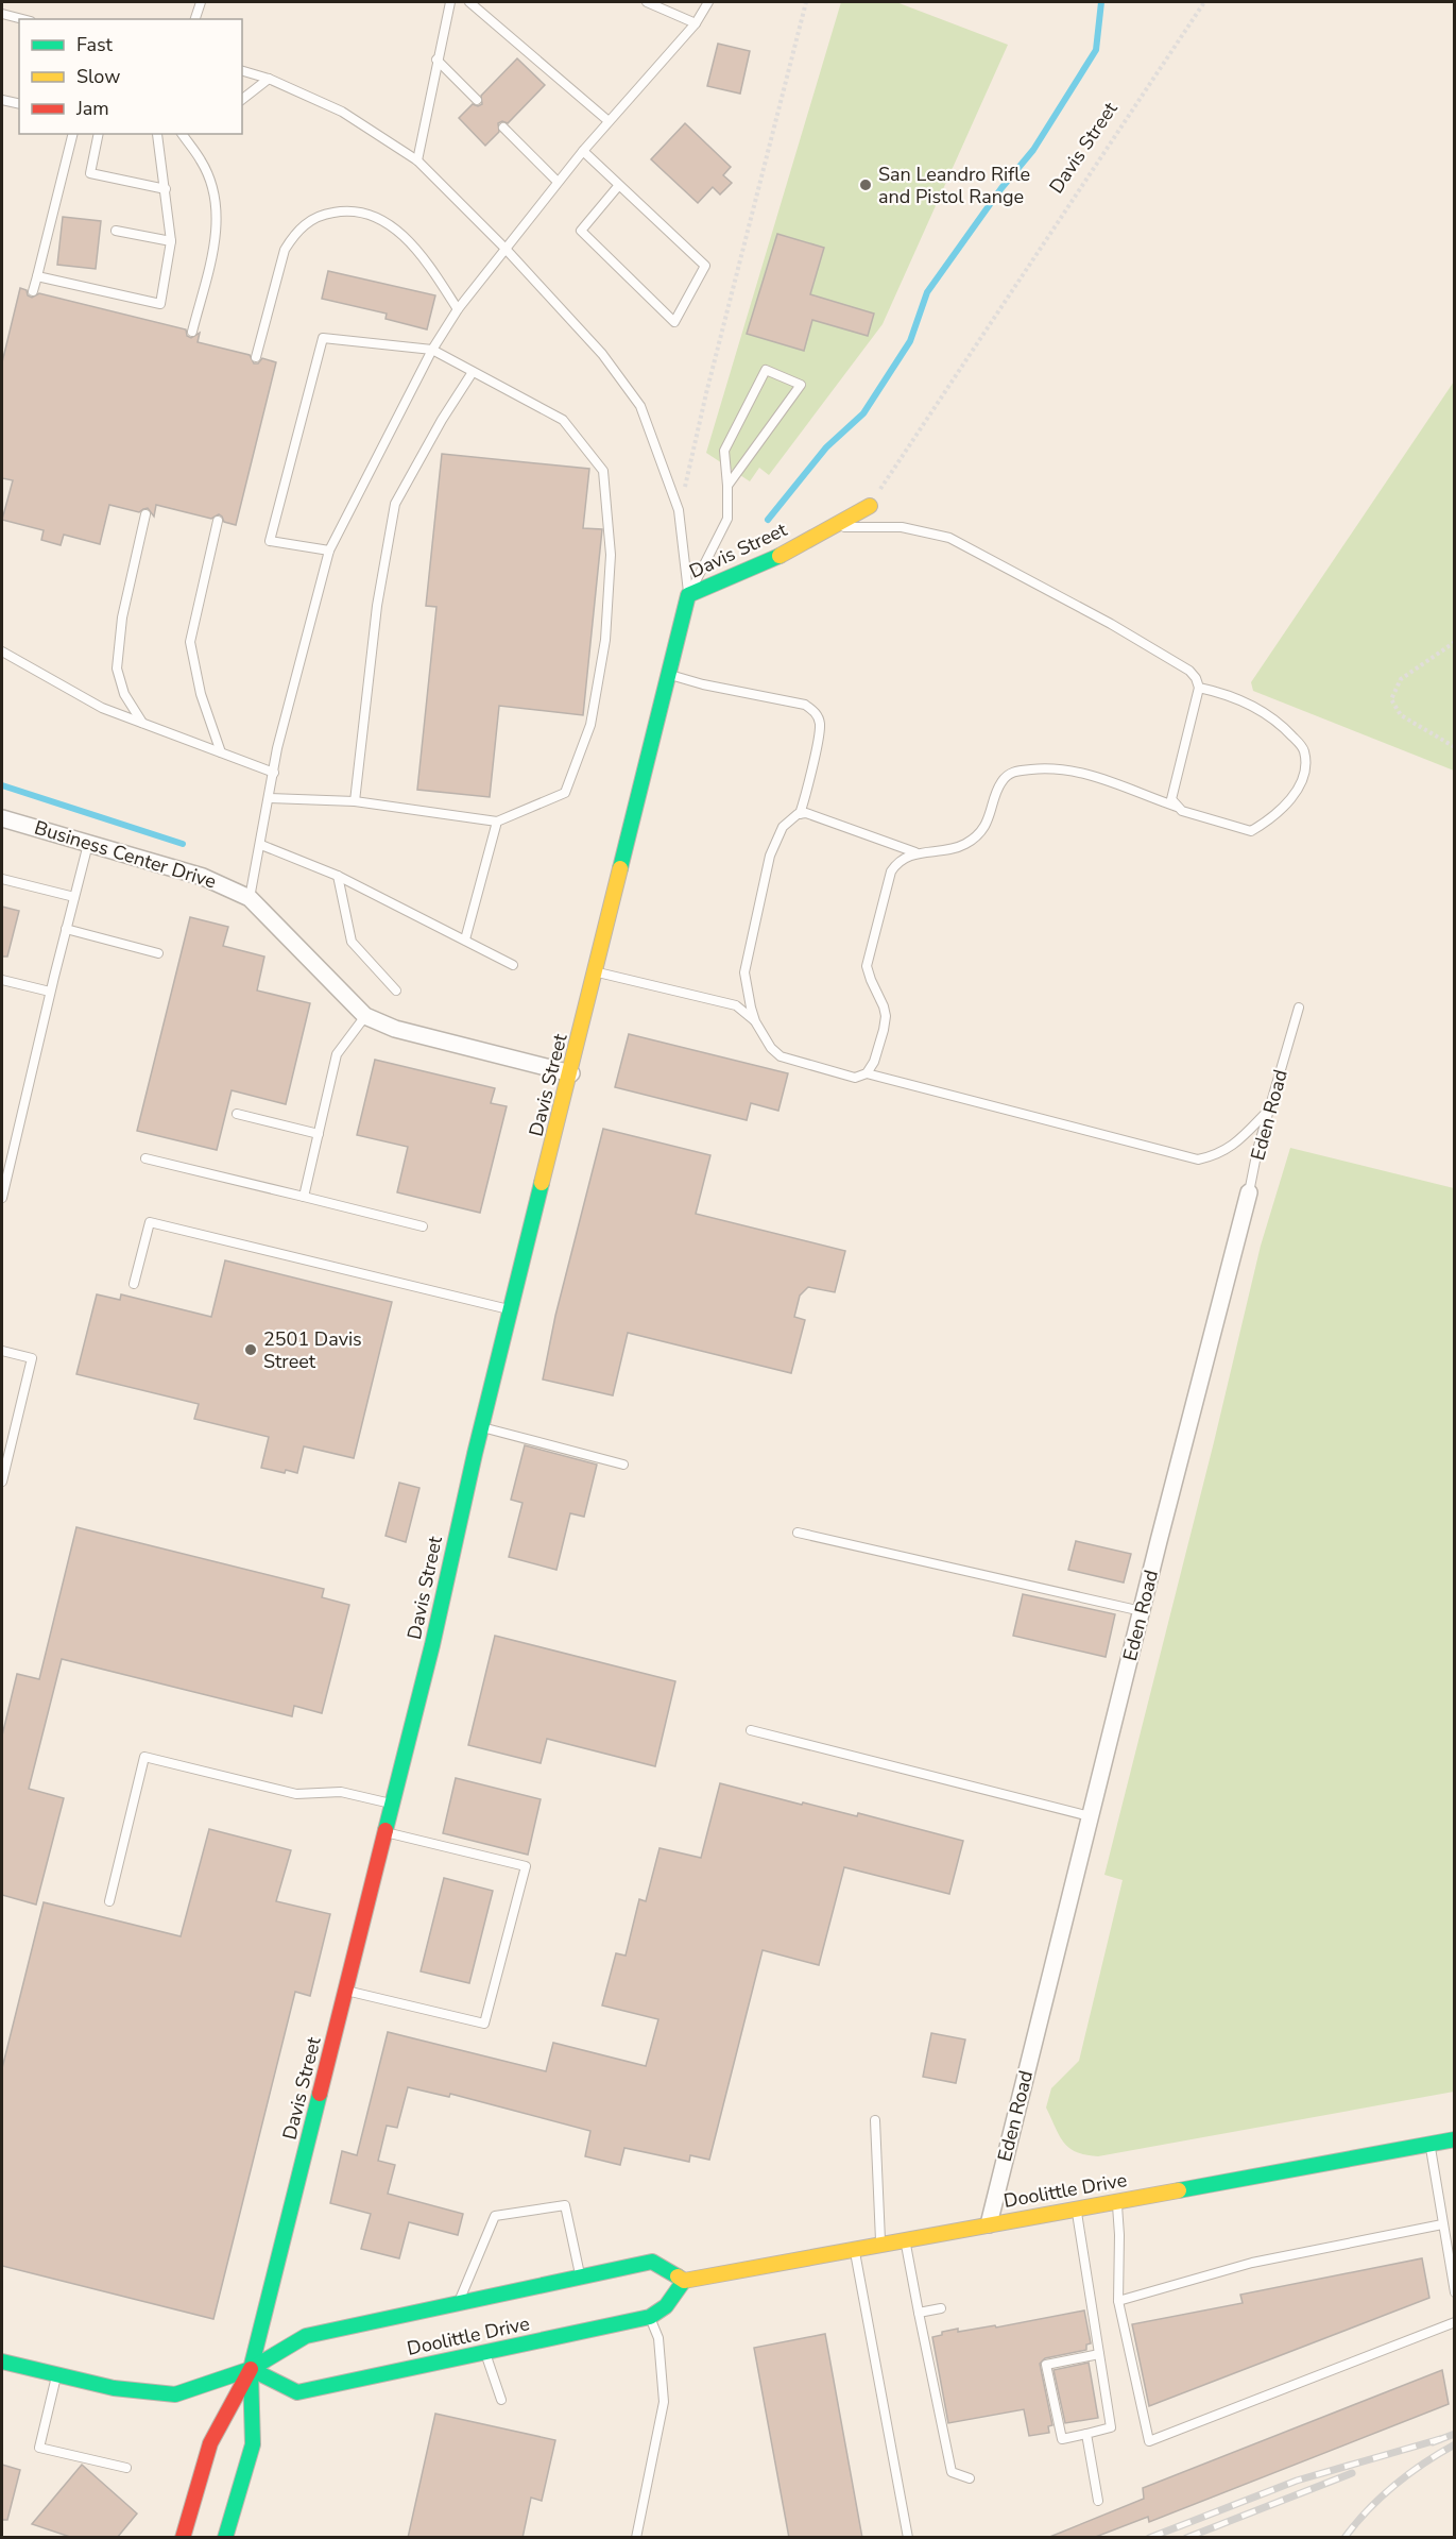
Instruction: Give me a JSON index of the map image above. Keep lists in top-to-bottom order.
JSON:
{
  "streets": {
    "main road": ["Davis Street", "Doolittle Drive"],
    "street": ["Business Center Drive", "Eden Road"]
  },
  "crossings": [
    ["Davis Street", "Business Center Drive"],
    ["Davis Street", "Doolittle Drive"],
    ["Eden Road", "Doolittle Drive"]
  ],
  "places": ["San Leandro Rifle and Pistol Range", "2501 Davis Street"],
  "legend": ["Fast", "Slow", "Jam"]
}
